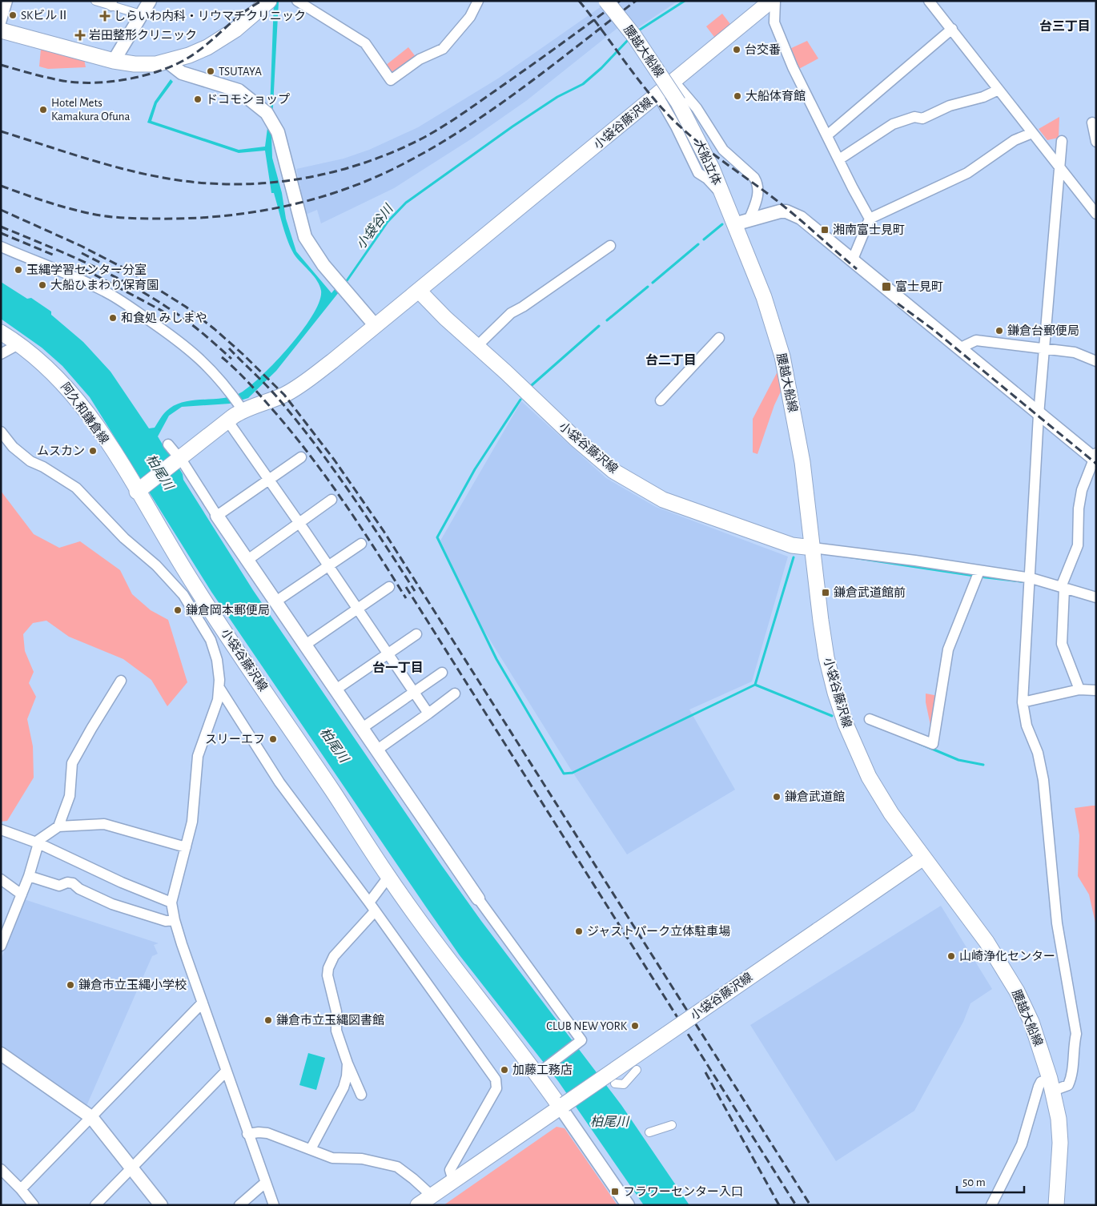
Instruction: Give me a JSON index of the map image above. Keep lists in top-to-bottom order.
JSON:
{
  "streets": {
    "main road": [
      "腰越大船線",
      "小袋谷藤沢線",
      "大船立体",
      "阿久和鎌倉線"
    ]
  },
  "crossings": [
    ["腰越大船線", "小袋谷藤沢線"],
    ["腰越大船線", "大船立体"],
    ["小袋谷藤沢線", "阿久和鎌倉線"]
  ],
  "districts": ["台三丁目", "台二丁目", "台一丁目"],
  "water": ["小袋谷川", "柏尾川"],
  "places": {
    "other": [
      "SKビルⅡ",
      "台交番",
      "TSUTAYA",
      "大船体育館",
      "ドコモショップ",
      "Hotel Mets Kamakura Ofuna",
      "玉縄学習センター分室",
      "大船ひまわり保育園",
      "和食処 みしまや",
      "鎌倉台郵便局",
      "ムスカン",
      "鎌倉岡本郵便局",
      "スリーエフ",
      "鎌倉武道館",
      "ジャストパーク立体駐車場",
      "山崎浄化センター",
      "鎌倉市立玉縄小学校",
      "鎌倉市立玉縄図書館",
      "CLUB NEW YORK",
      "加藤工務店"
    ],
    "health": ["しらいわ内科・リウマチクリニック", "岩田整形クリニック"],
    "transit": [
      "湘南富士見町",
      "富士見町",
      "鎌倉武道館前",
      "フラワーセンター入口"
    ]
  },
  "scale_bar": "50 m"
}
